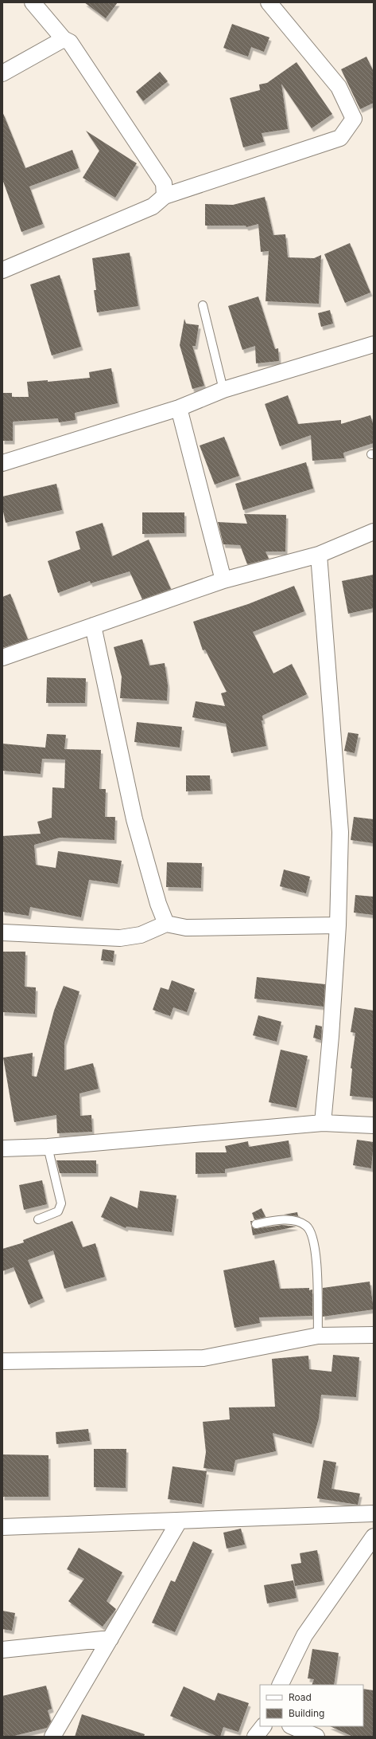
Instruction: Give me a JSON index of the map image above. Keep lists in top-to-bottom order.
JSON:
{
  "legend": ["Road", "Building"]
}
